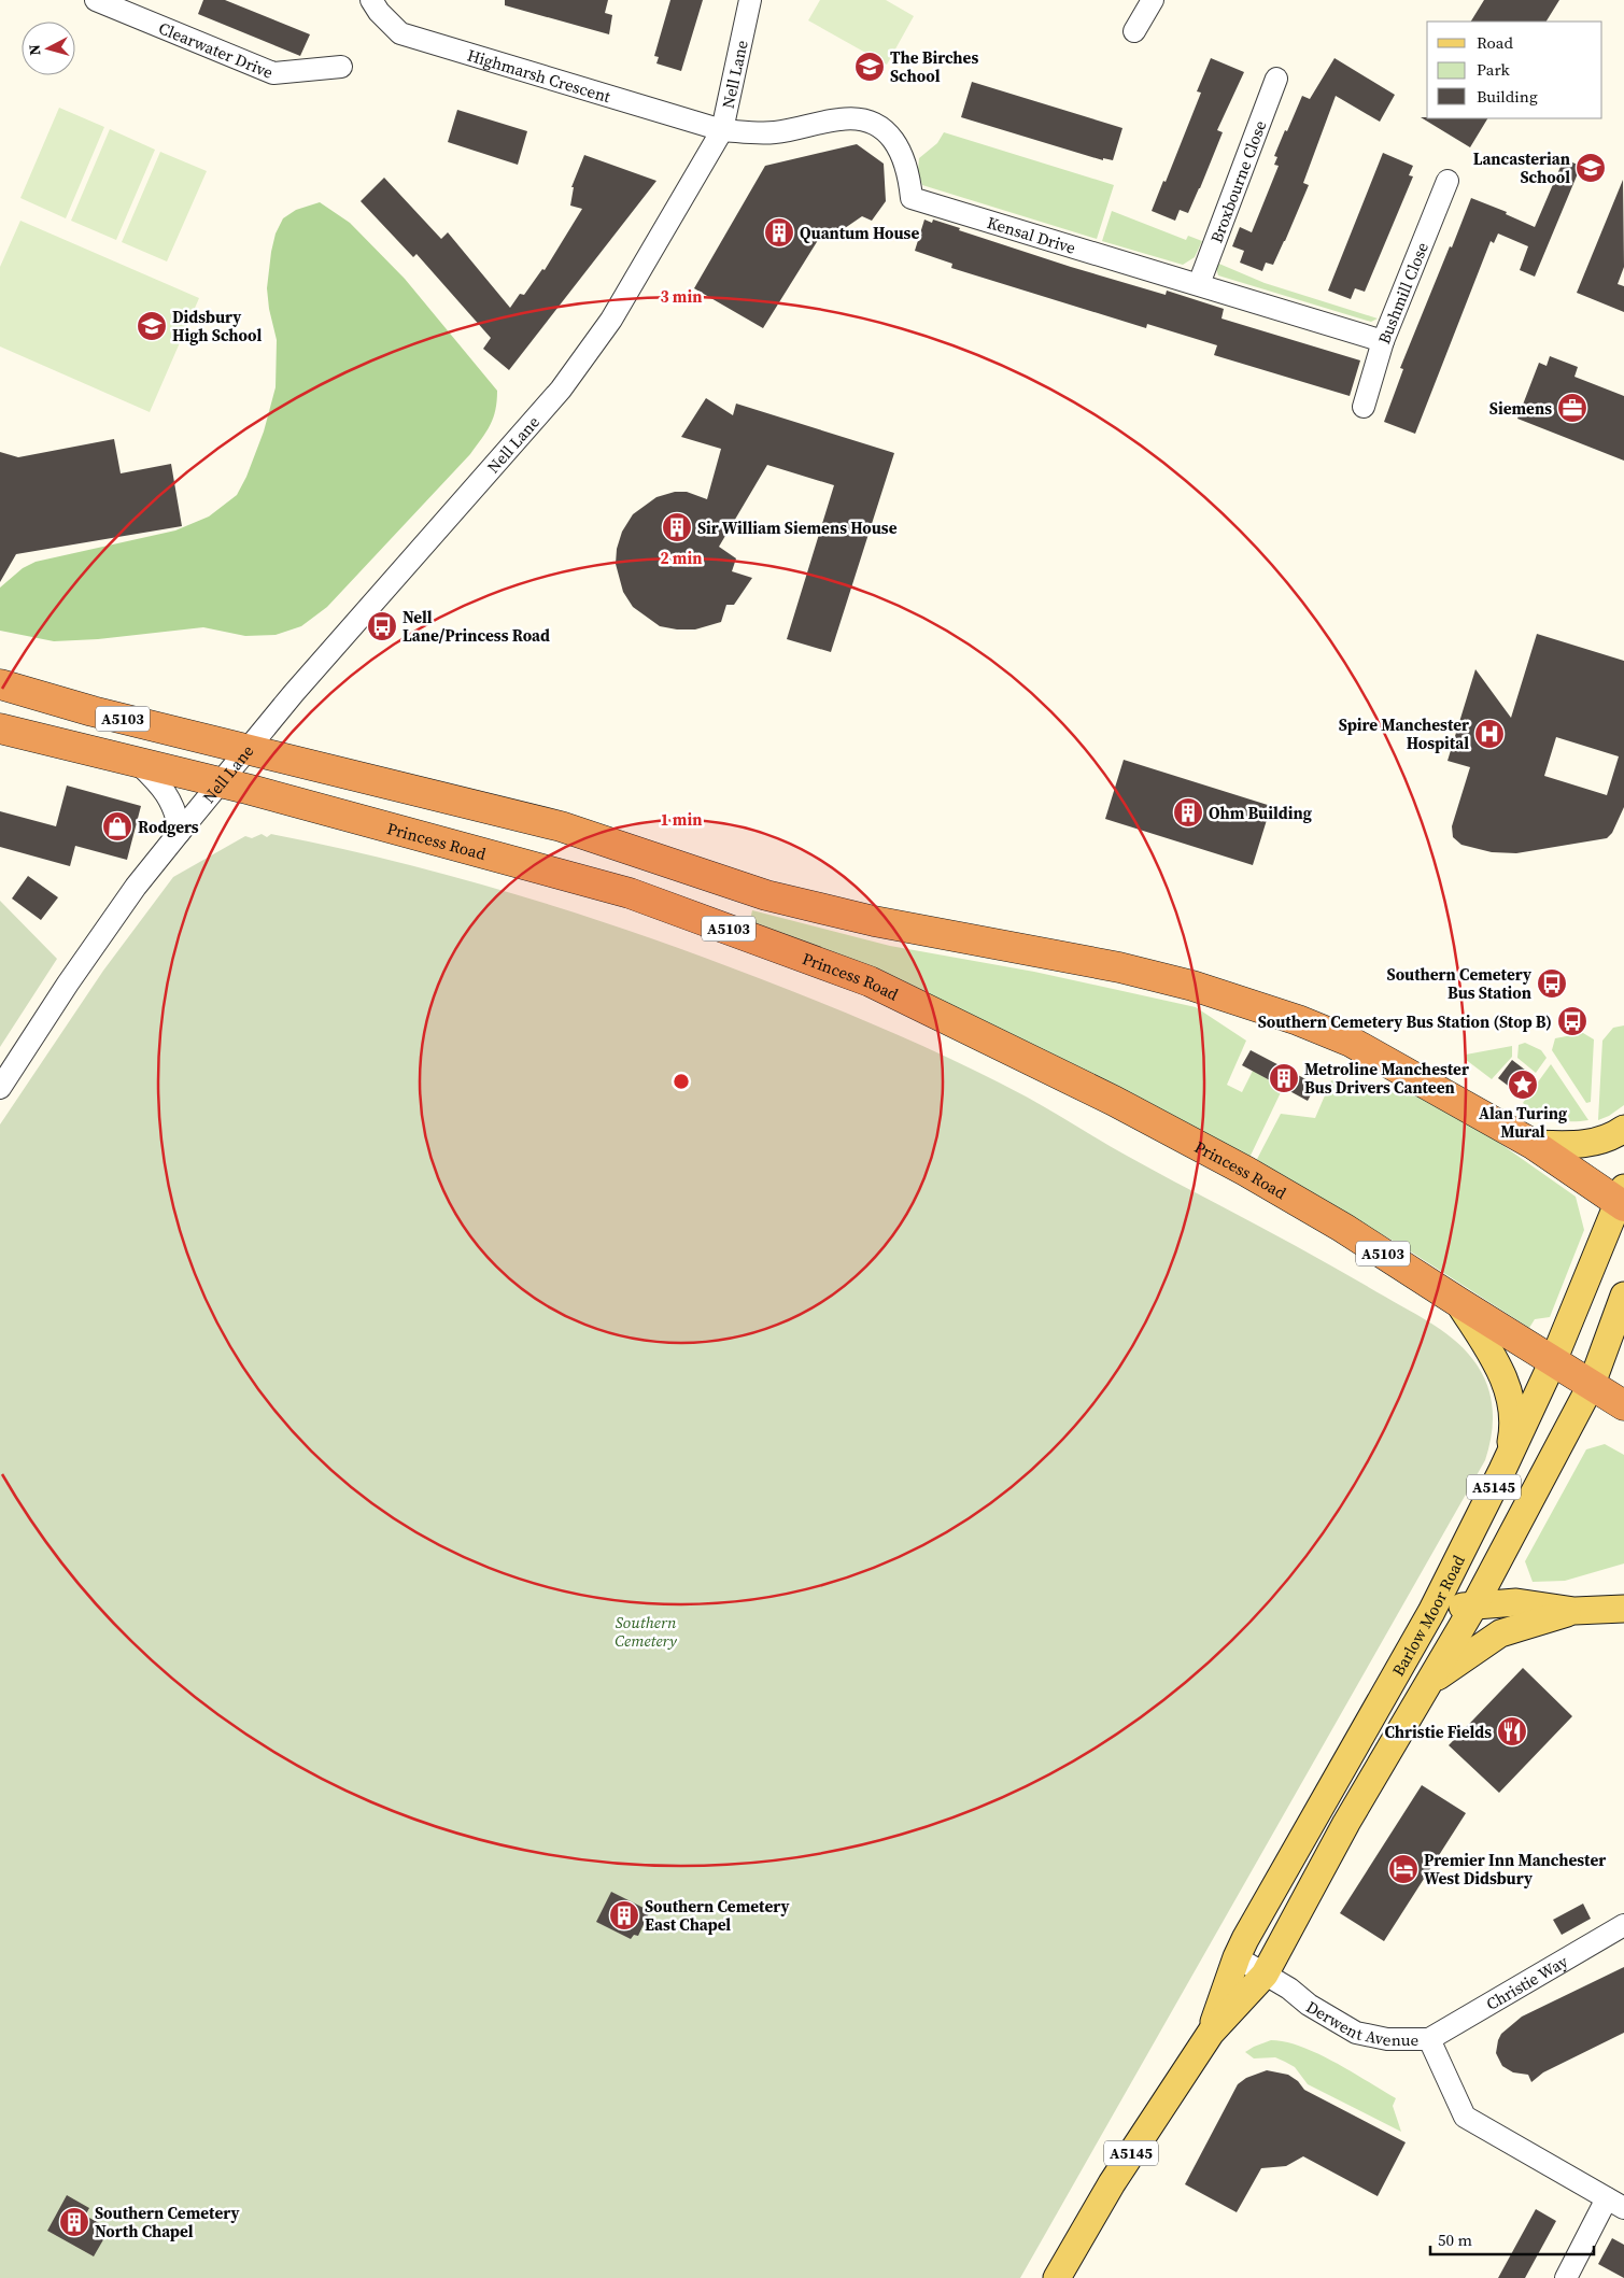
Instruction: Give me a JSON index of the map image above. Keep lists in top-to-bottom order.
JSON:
{
  "streets": {
    "highway": ["A5103", "Princess Road"],
    "main road": ["A5145", "Barlow Moor Road"],
    "street": [
      "Clearwater Drive",
      "Nell Lane",
      "Highmarsh Crescent",
      "Broxbourne Close",
      "Kensal Drive",
      "Bushmill Close",
      "Christie Way",
      "Derwent Avenue"
    ]
  },
  "crossings": [
    ["Nell Lane", "Highmarsh Crescent"],
    ["Nell Lane", "Kensal Drive"],
    ["Nell Lane", "A5103"],
    ["Nell Lane", "Princess Road"],
    ["Highmarsh Crescent", "Kensal Drive"],
    ["Broxbourne Close", "Kensal Drive"],
    ["Kensal Drive", "Bushmill Close"],
    ["A5103", "Barlow Moor Road"],
    ["Princess Road", "A5145"],
    ["Princess Road", "Barlow Moor Road"],
    ["A5145", "Barlow Moor Road"],
    ["Barlow Moor Road", "Derwent Avenue"],
    ["Christie Way", "Derwent Avenue"]
  ],
  "parks": ["Southern Cemetery"],
  "places": {
    "school or university": ["The Birches School", "Lancasterian School", "Didsbury High School"],
    "building": [
      "Quantum House",
      "Sir William Siemens House",
      "Ohm Building",
      "Metroline Manchester Bus Drivers Canteen",
      "Southern Cemetery East Chapel",
      "Southern Cemetery North Chapel"
    ],
    "office": ["Siemens"],
    "bus stop": ["Nell Lane/Princess Road", "Southern Cemetery Bus Station", "Southern Cemetery Bus Station (Stop B)"],
    "hospital": ["Spire Manchester Hospital"],
    "shop": ["Rodgers"],
    "place": ["Alan Turing Mural"],
    "restaurant": ["Christie Fields"],
    "hotel": ["Premier Inn Manchester West Didsbury"]
  },
  "legend": ["Road", "Park", "Building"],
  "scale_bar": "50 m",
  "north": "left",
  "rings": ["3 min", "2 min", "1 min"]
}
